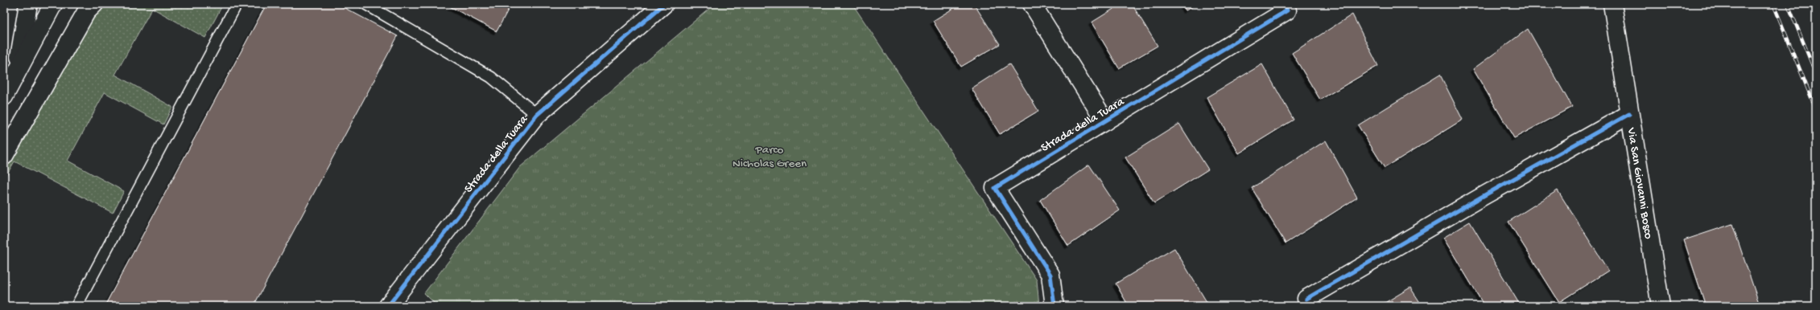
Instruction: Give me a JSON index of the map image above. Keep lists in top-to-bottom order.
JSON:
{
  "streets": {
    "street": ["Strada della Tuara", "Via San Giovanni Bosco"]
  },
  "parks": ["Parco Nicholas Green"]
}
